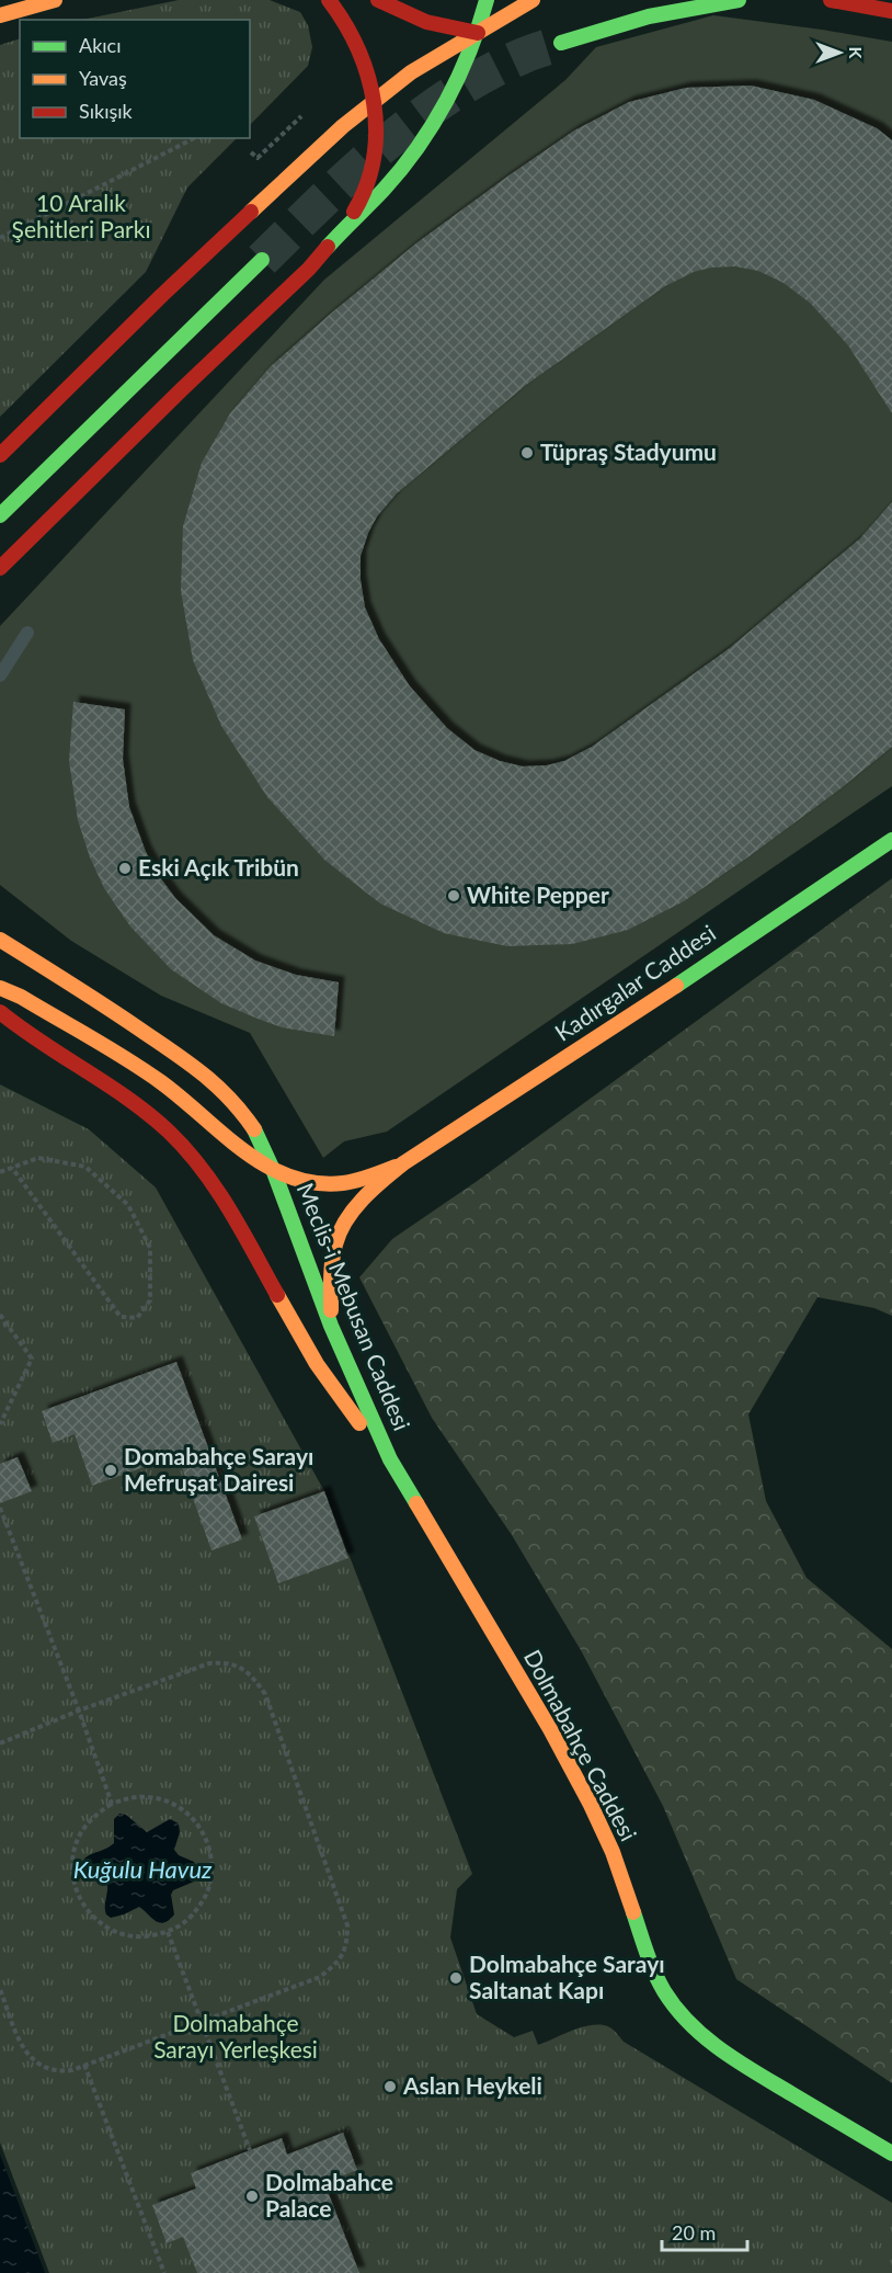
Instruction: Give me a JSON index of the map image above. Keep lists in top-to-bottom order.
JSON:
{
  "streets": {
    "main road": ["Kadırgalar Caddesi", "Meclis-i Mebusan Caddesi", "Dolmabahçe Caddesi"]
  },
  "crossings": [
    ["Kadırgalar Caddesi", "Meclis-i Mebusan Caddesi"],
    ["Meclis-i Mebusan Caddesi", "Dolmabahçe Caddesi"]
  ],
  "water": ["Kuğulu Havuz"],
  "parks": ["10 Aralık Şehitleri Parkı", "Dolmabahçe Sarayı Yerleşkesi"],
  "places": [
    "Tüpraş Stadyumu",
    "Eski Açık Tribün",
    "White Pepper",
    "Domabahçe Sarayı Mefruşat Dairesi",
    "Dolmabahçe Sarayı Saltanat Kapı",
    "Aslan Heykeli",
    "Dolmabahce Palace"
  ],
  "legend": ["Akıcı", "Yavaş", "Sıkışık"],
  "scale_bar": "20 m",
  "north": "right"
}
